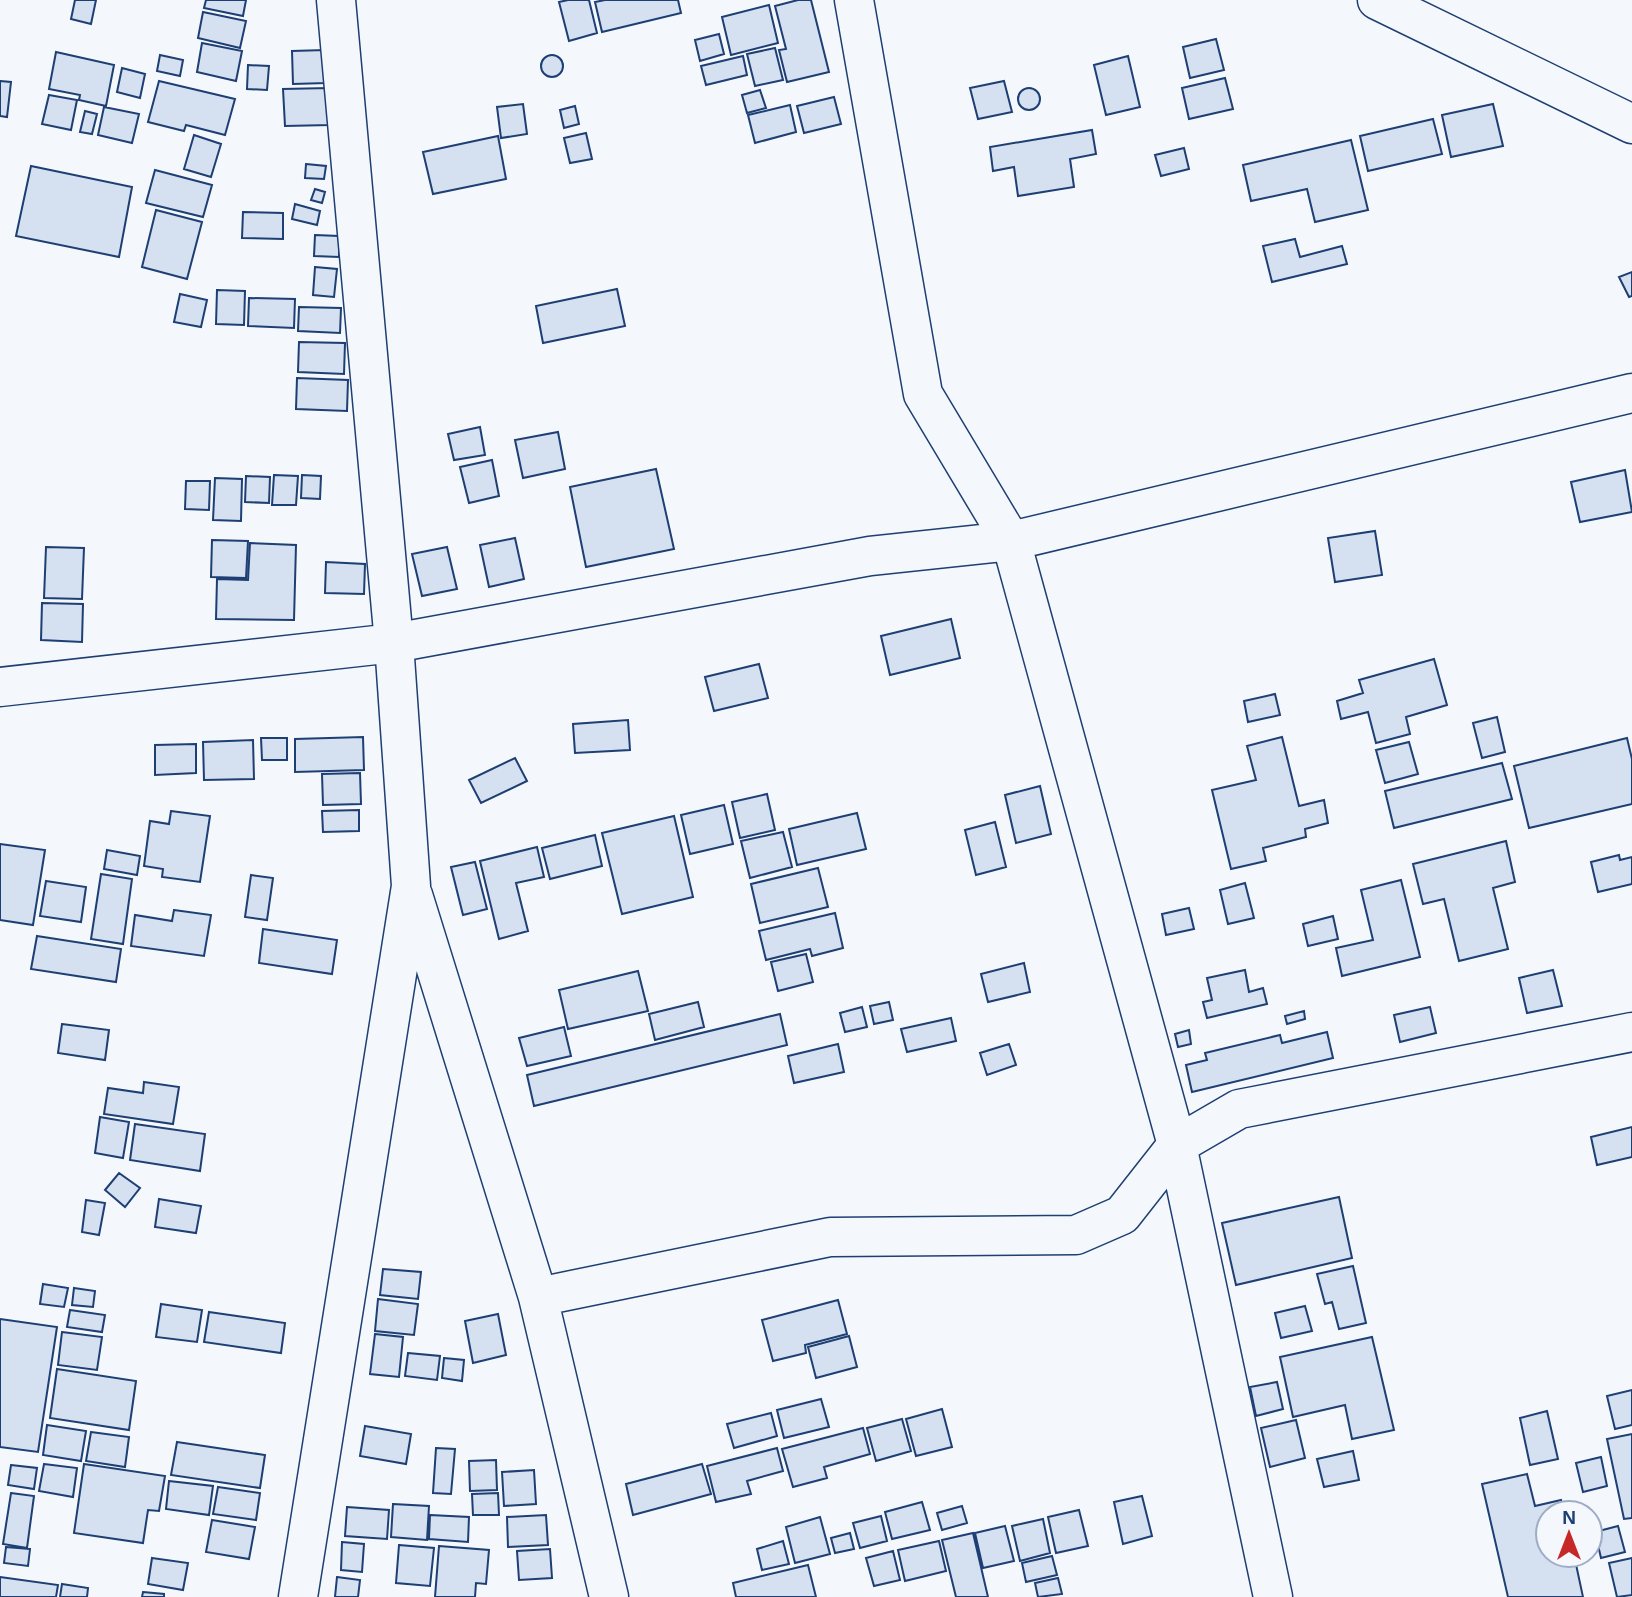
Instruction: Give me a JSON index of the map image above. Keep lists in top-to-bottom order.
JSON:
{
  "north": "top"
}
